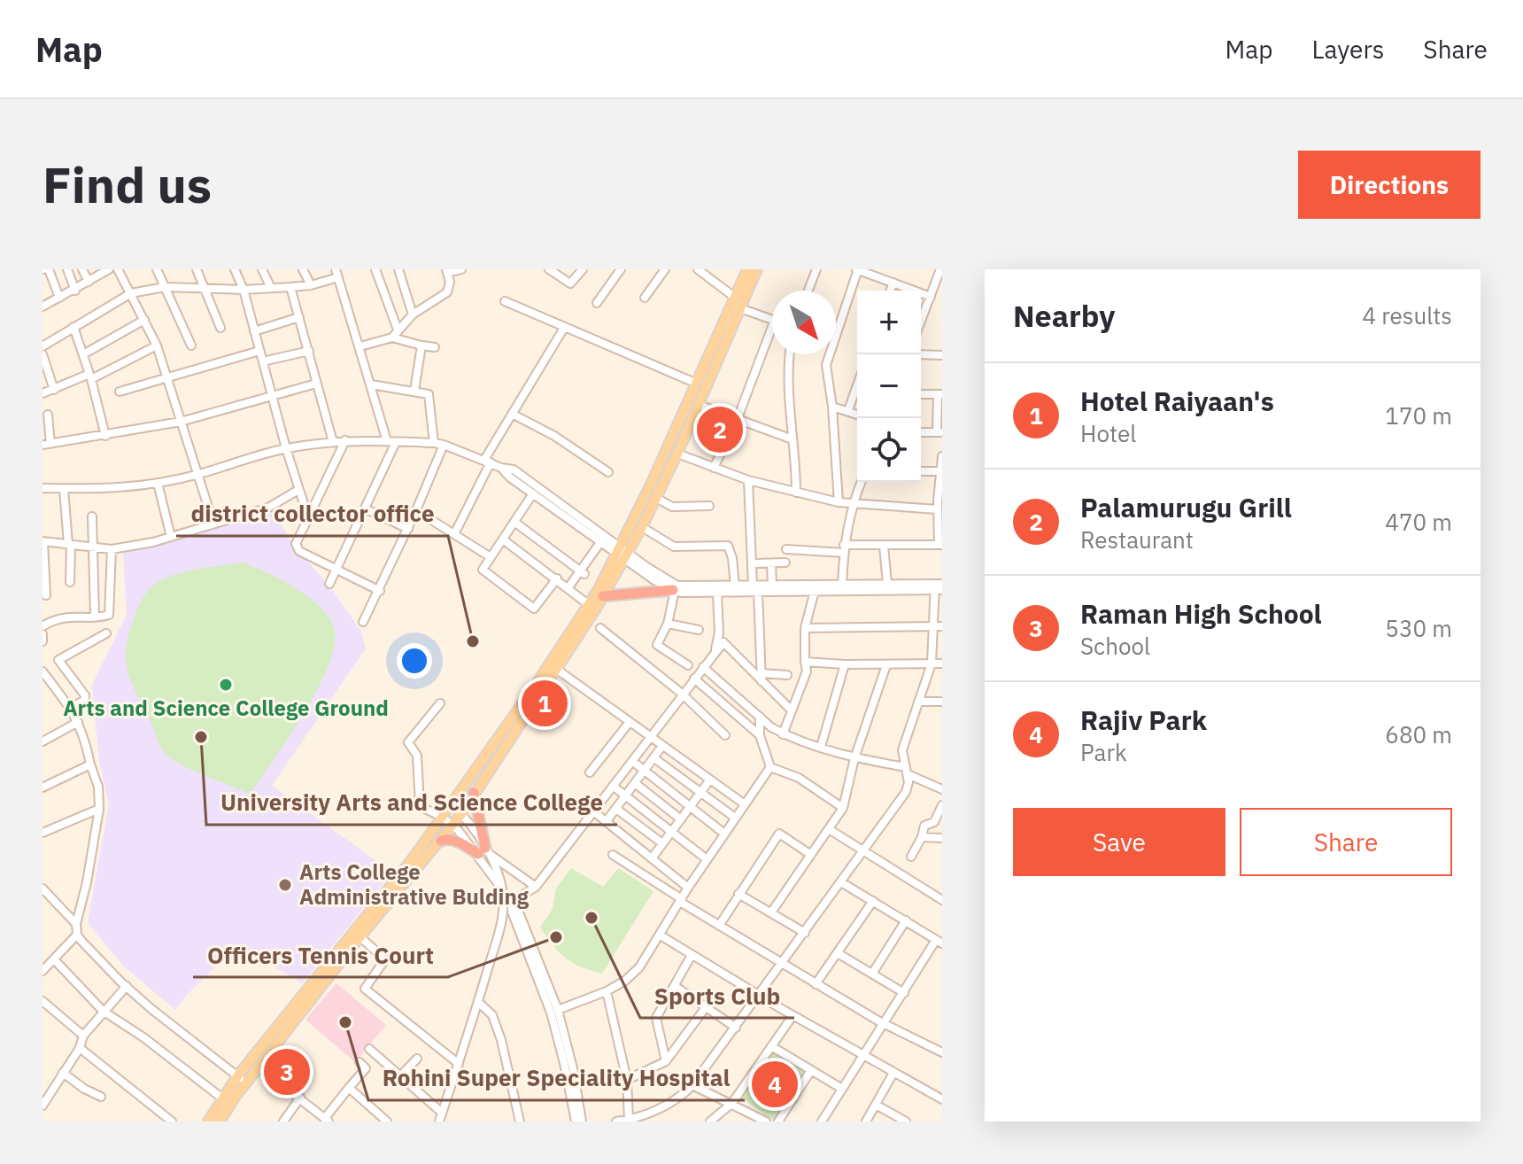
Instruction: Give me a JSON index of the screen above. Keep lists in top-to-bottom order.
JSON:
{
  "places": [
    "district collector office",
    "Arts and Science College Ground",
    "University Arts and Science College",
    "Arts College Administrative Bulding",
    "Sports Club",
    "Officers Tennis Court",
    "Rohini Super Speciality Hospital"
  ],
  "north": "bottom right",
  "page": {
    "header": "Map",
    "nav": ["Map", "Layers", "Share"],
    "buttons": [
      "Directions",
      ["Save", "Share"]
    ],
    "title": "Find us",
    "heading": ["Nearby", "4 results"],
    "map_buttons": ["+", "−"],
    "list": [
      {
        "mark": "1",
        "name": "Hotel Raiyaan's",
        "note": "Hotel",
        "value": "170 m"
      },
      {
        "mark": "2",
        "name": "Palamurugu Grill",
        "note": "Restaurant",
        "value": "470 m"
      },
      {
        "mark": "3",
        "name": "Raman High School",
        "note": "School",
        "value": "530 m"
      },
      {
        "mark": "4",
        "name": "Rajiv Park",
        "note": "Park",
        "value": "680 m"
      }
    ],
    "pins": [
      "2",
      "1",
      "3",
      "4"
    ]
  }
}
